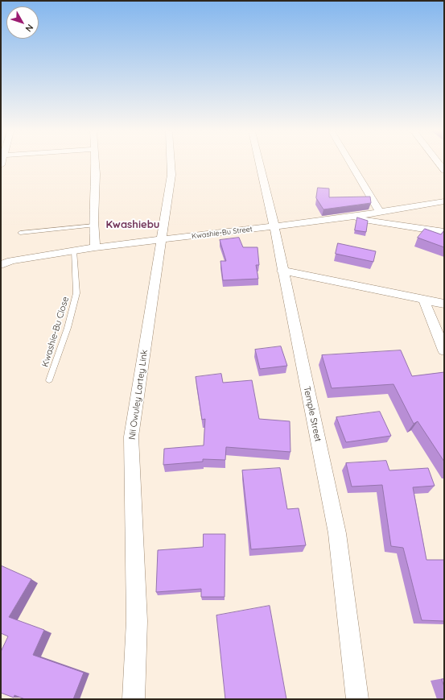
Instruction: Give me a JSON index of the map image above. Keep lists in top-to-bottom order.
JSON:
{
  "streets": {
    "street": ["Kwashie-Bu Street", "Nii Owuley Lartey Link", "Temple Street"],
    "lane": ["Kwashie-Bu Close"]
  },
  "crossings": [
    ["Kwashie-Bu Street", "Kwashie-Bu Close"],
    ["Kwashie-Bu Street", "Nii Owuley Lartey Link"],
    ["Kwashie-Bu Street", "Temple Street"]
  ],
  "districts": ["Kwashiebu"],
  "north": "bottom right"
}
